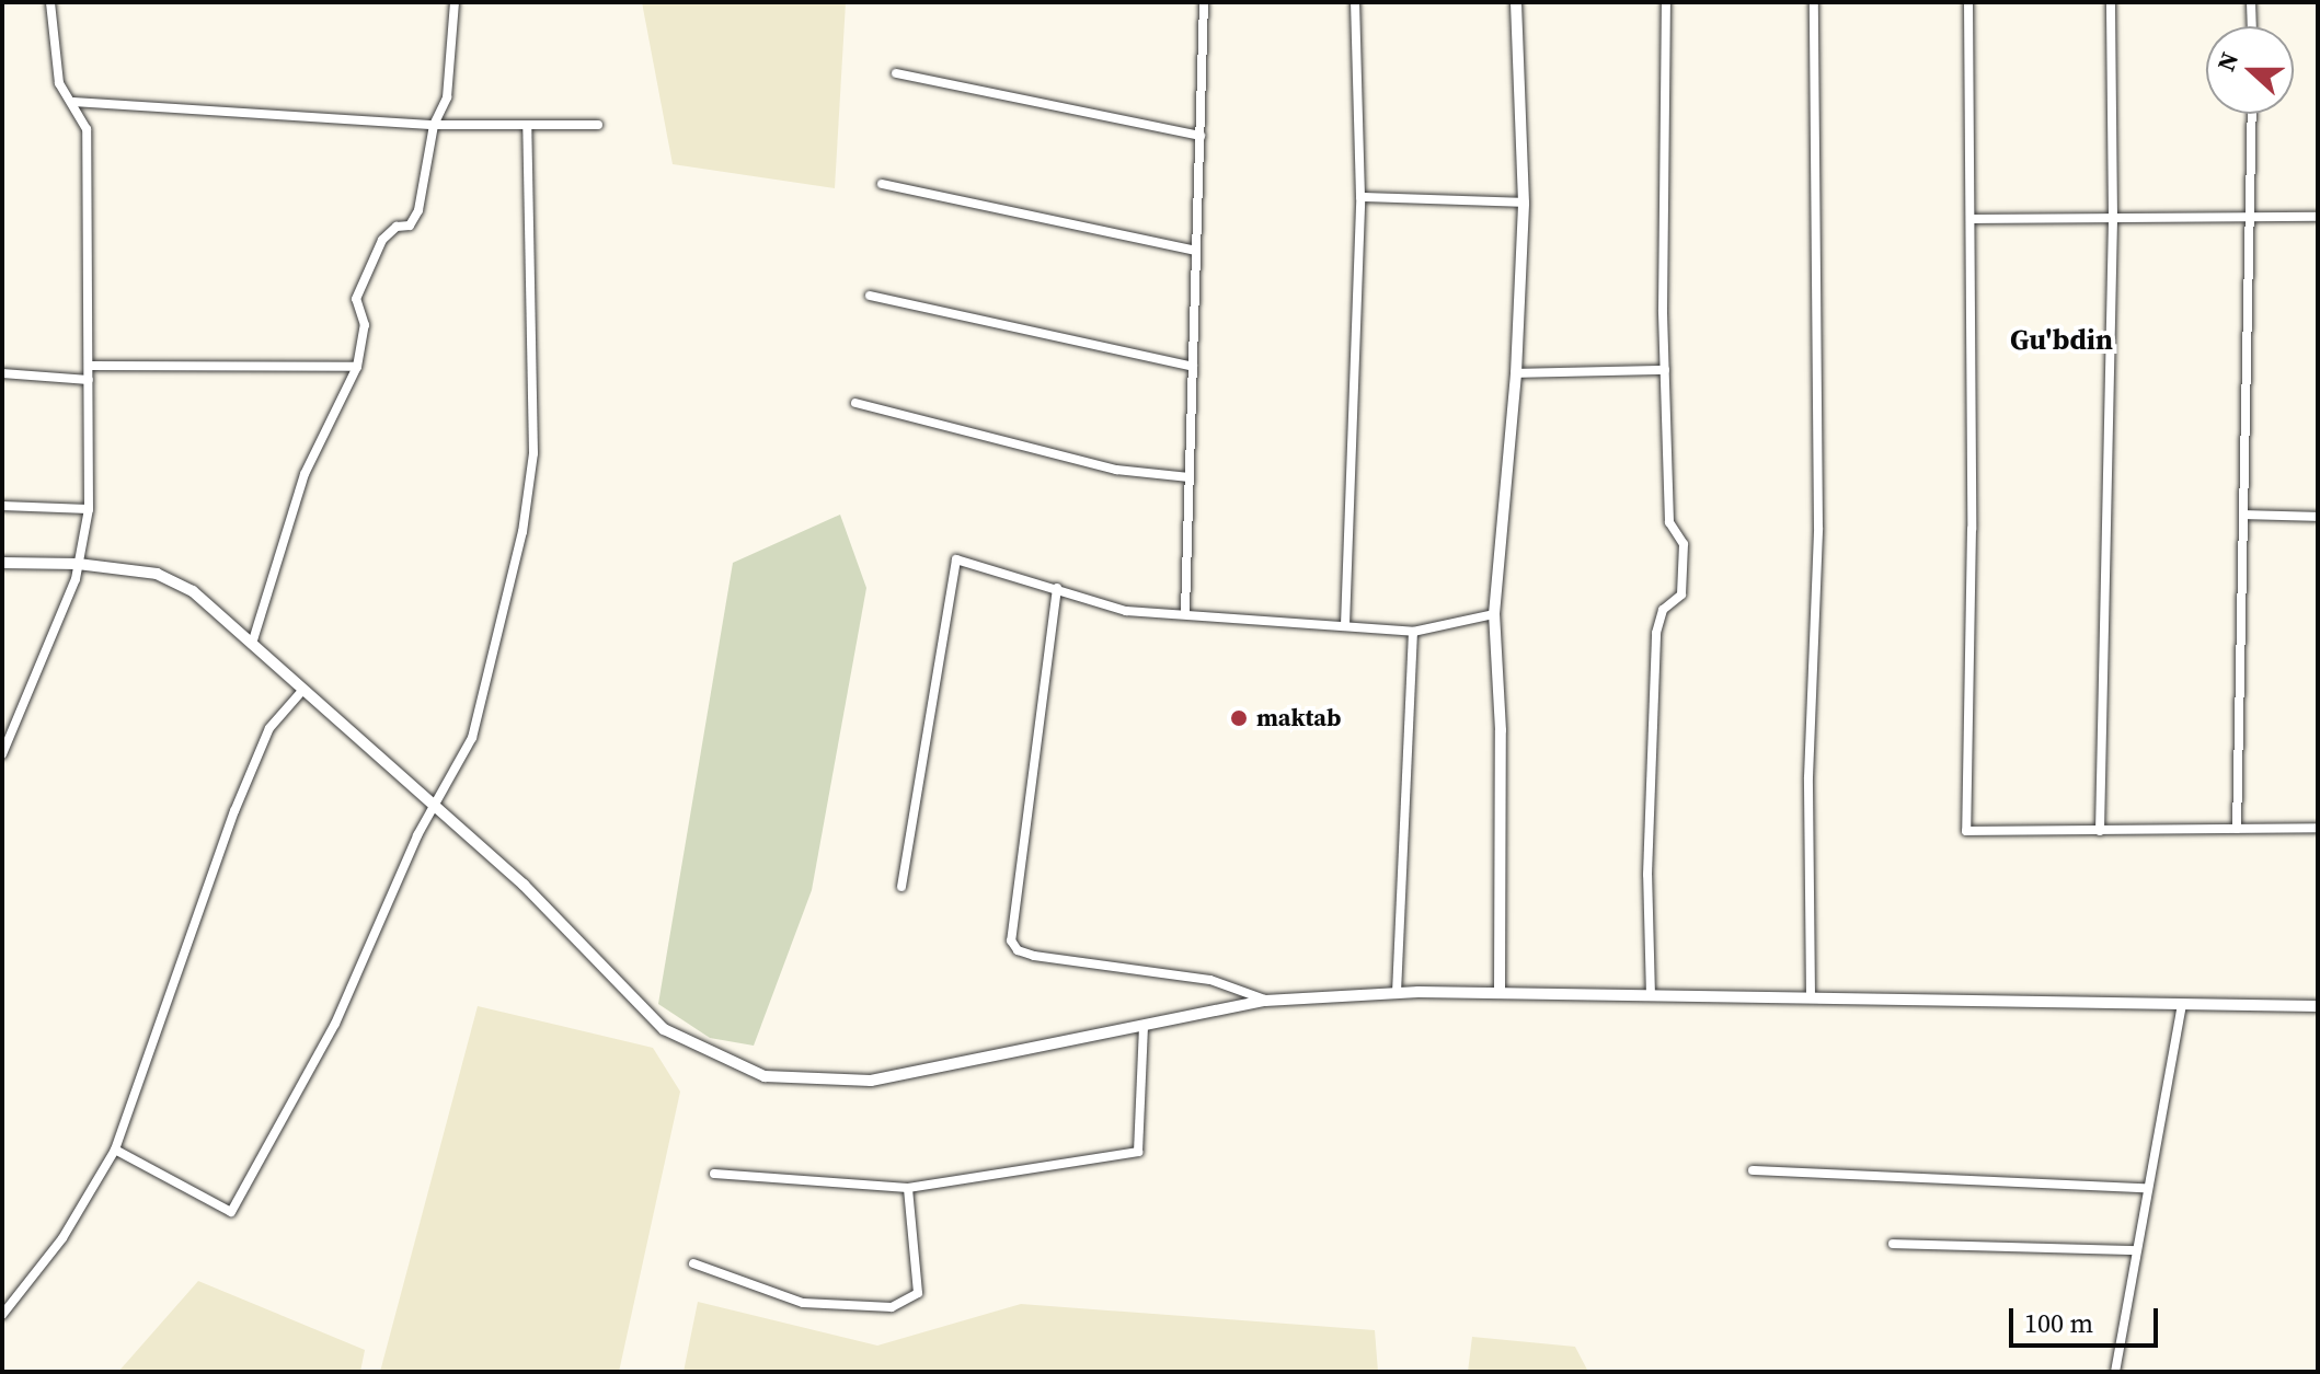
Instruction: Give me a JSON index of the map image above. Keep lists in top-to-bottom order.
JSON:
{
  "districts": ["Gu'bdin"],
  "places": ["maktab"],
  "scale_bar": "100 m",
  "north": "left"
}
